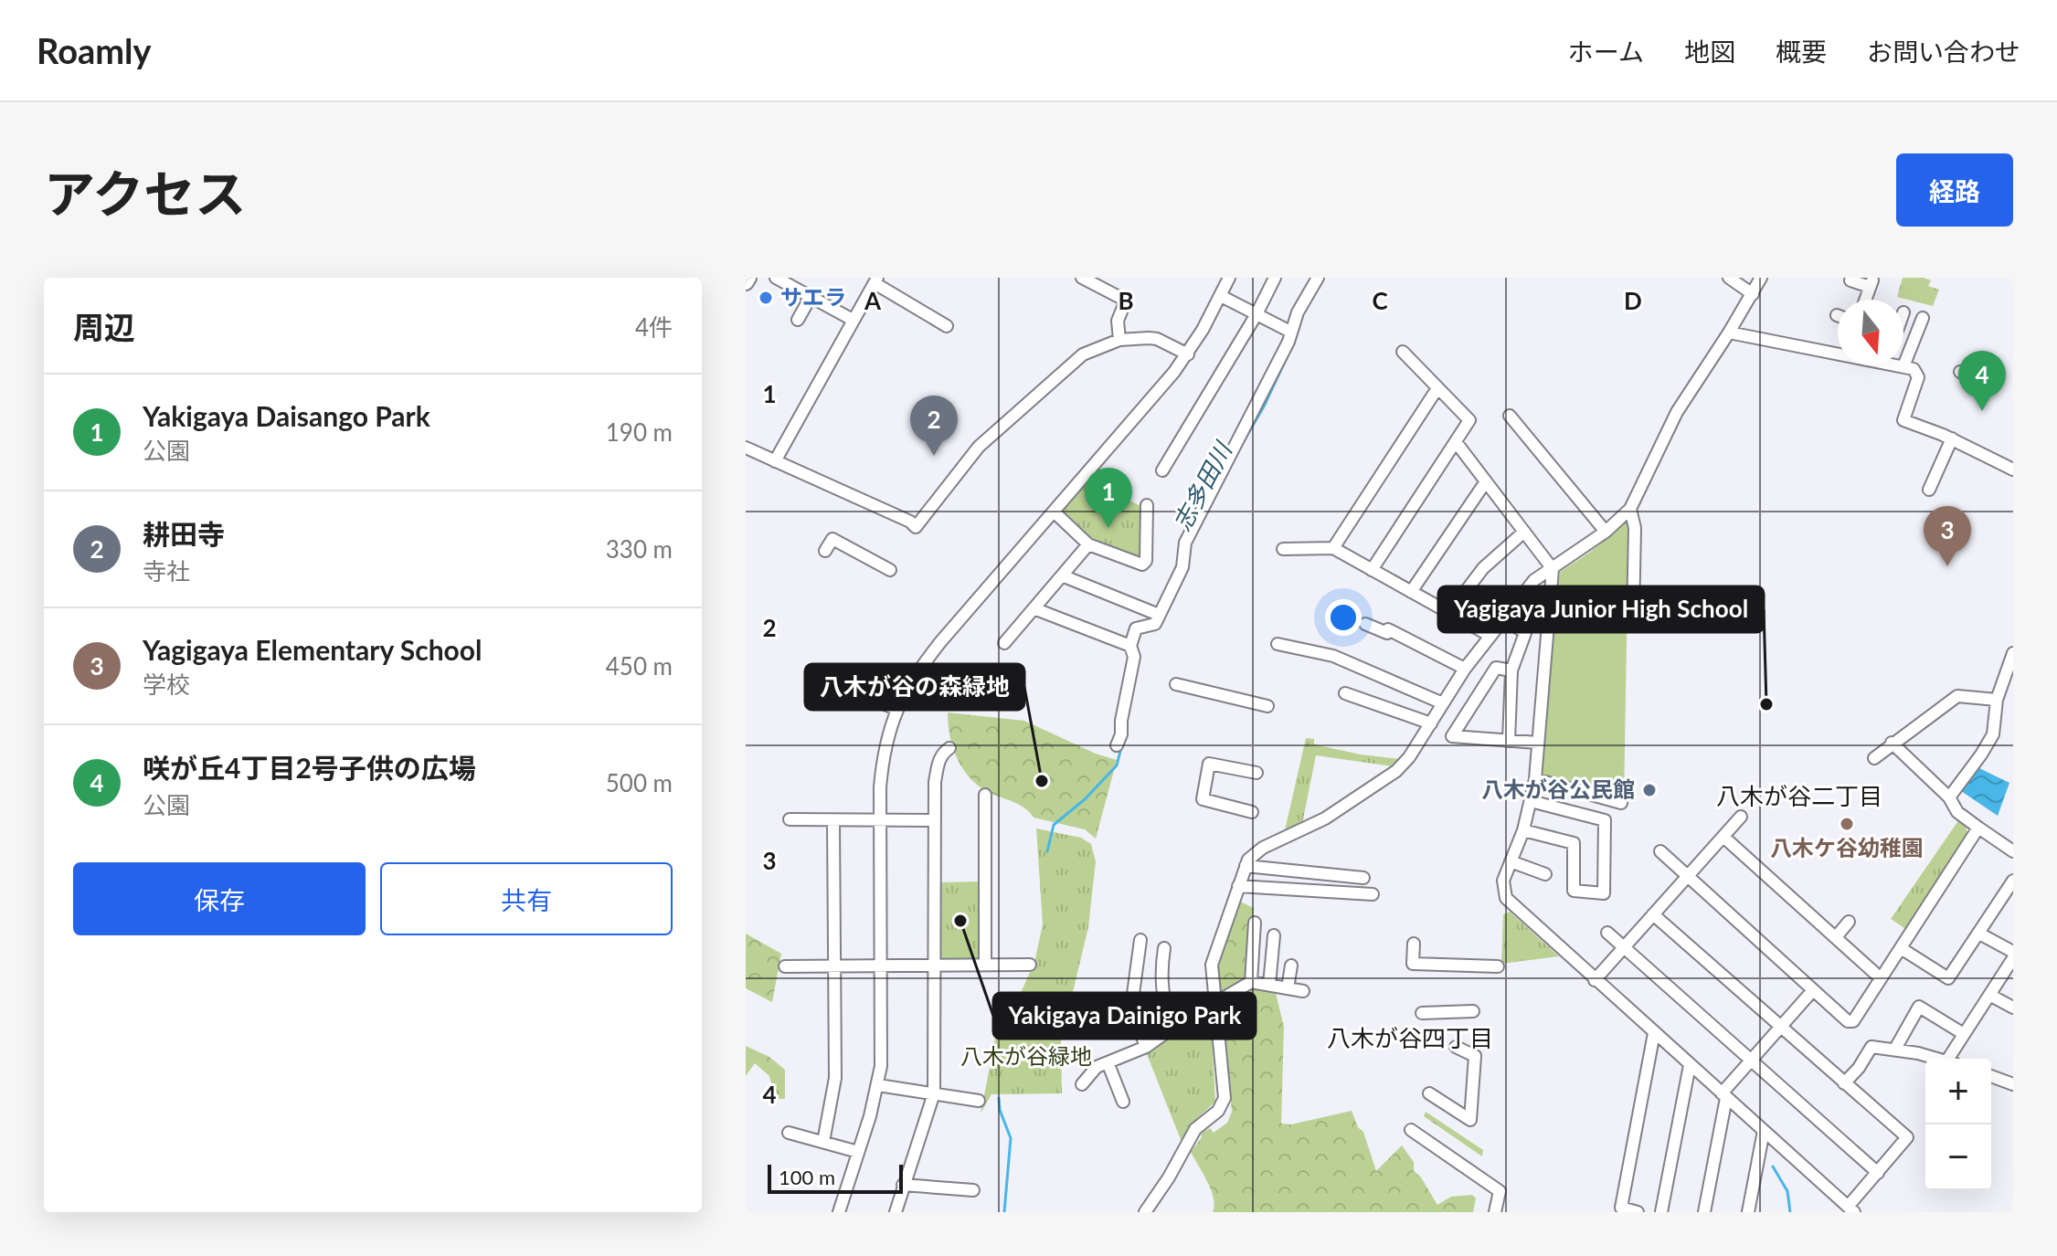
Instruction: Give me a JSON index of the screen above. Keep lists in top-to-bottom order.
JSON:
{
  "districts": ["八木が谷二丁目", "八木が谷四丁目"],
  "water": ["志多田川"],
  "parks": ["八木が谷緑地"],
  "places": [
    "サエラ",
    "Yagigaya Junior High School",
    "八木が谷の森緑地",
    "八木が谷公民館",
    "八木ケ谷幼稚園",
    "Yakigaya Dainigo Park"
  ],
  "scale_bar": "100 m",
  "north": "bottom",
  "page": {
    "header": "Roamly",
    "nav": [
      "ホーム",
      "地図",
      "概要",
      "お問い合わせ"
    ],
    "title": "アクセス",
    "buttons": [
      "経路",
      ["保存", "共有"]
    ],
    "heading": ["周辺", "4件"],
    "pins": [
      "4",
      "2",
      "1",
      "3"
    ],
    "list": [
      {
        "mark": "1",
        "name": "Yakigaya Daisango Park",
        "note": "公園",
        "value": "190 m"
      },
      {
        "mark": "2",
        "name": "耕田寺",
        "note": "寺社",
        "value": "330 m"
      },
      {
        "mark": "3",
        "name": "Yagigaya Elementary School",
        "note": "学校",
        "value": "450 m"
      },
      {
        "mark": "4",
        "name": "咲が丘4丁目2号子供の広場",
        "note": "公園",
        "value": "500 m"
      }
    ],
    "map_buttons": ["+", "−"],
    "scale": "100 m"
  },
  "grid": {
    "columns": [
      "A",
      "B",
      "C",
      "D"
    ],
    "rows": [
      "1",
      "2",
      "3",
      "4"
    ]
  }
}
